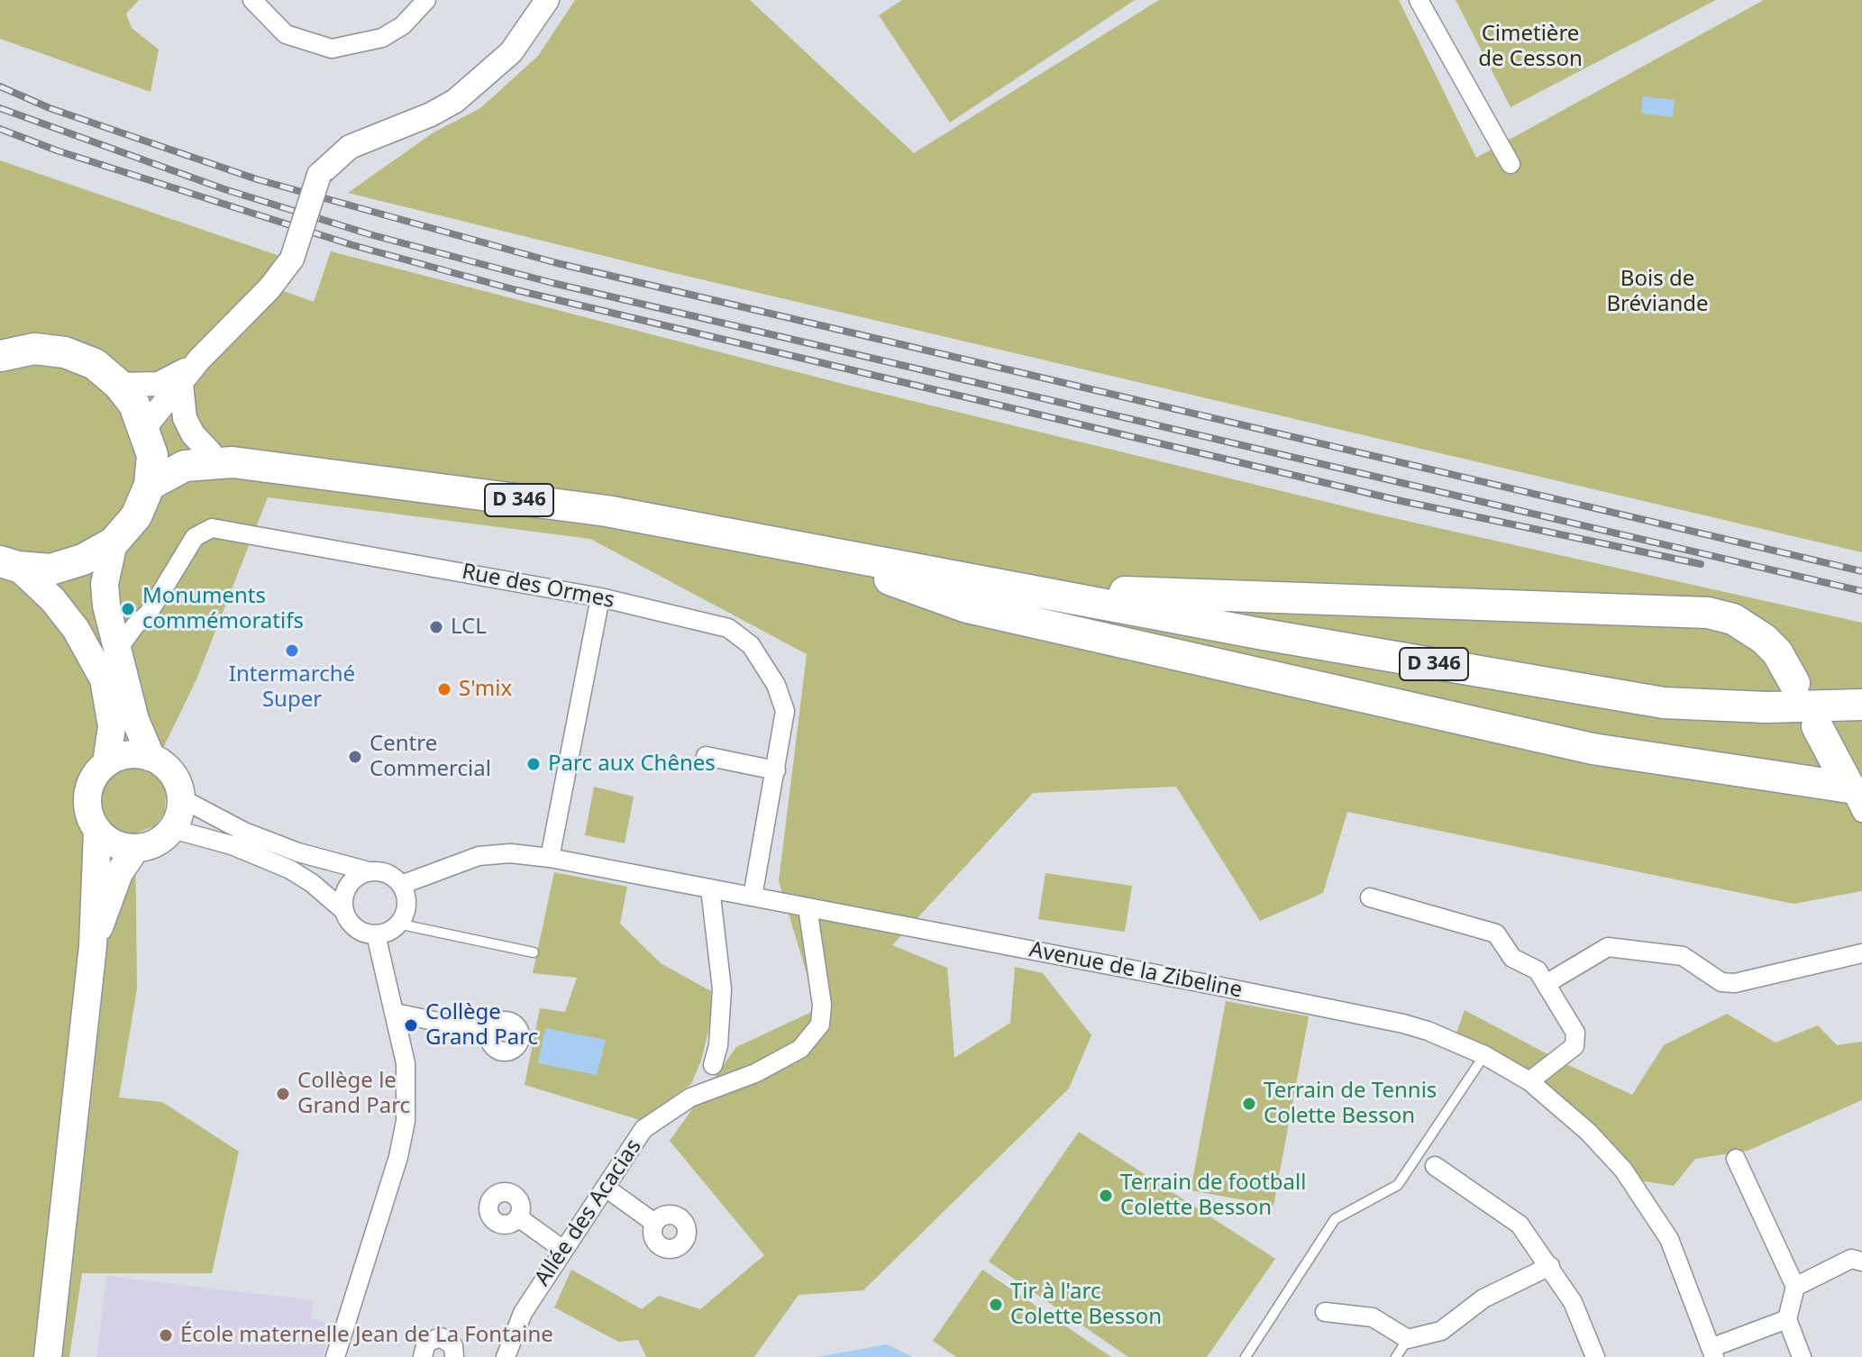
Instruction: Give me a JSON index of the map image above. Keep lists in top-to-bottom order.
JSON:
{
  "streets": {
    "main road": ["D 346"],
    "street": ["Rue des Ormes", "Avenue de la Zibeline", "Allée des Acacias"]
  },
  "crossings": [
    ["Rue des Ormes", "Avenue de la Zibeline"],
    ["Avenue de la Zibeline", "Allée des Acacias"]
  ],
  "parks": ["Cimetière de Cesson", "Bois de Bréviande"],
  "places": [
    "Monuments commémoratifs",
    "LCL",
    "Intermarché Super",
    "S'mix",
    "Centre Commercial",
    "Parc aux Chênes",
    "Collège Grand Parc",
    "Collège le Grand Parc",
    "Terrain de Tennis Colette Besson",
    "Terrain de football Colette Besson",
    "Tir à l'arc Colette Besson",
    "École maternelle Jean de La Fontaine"
  ]
}
